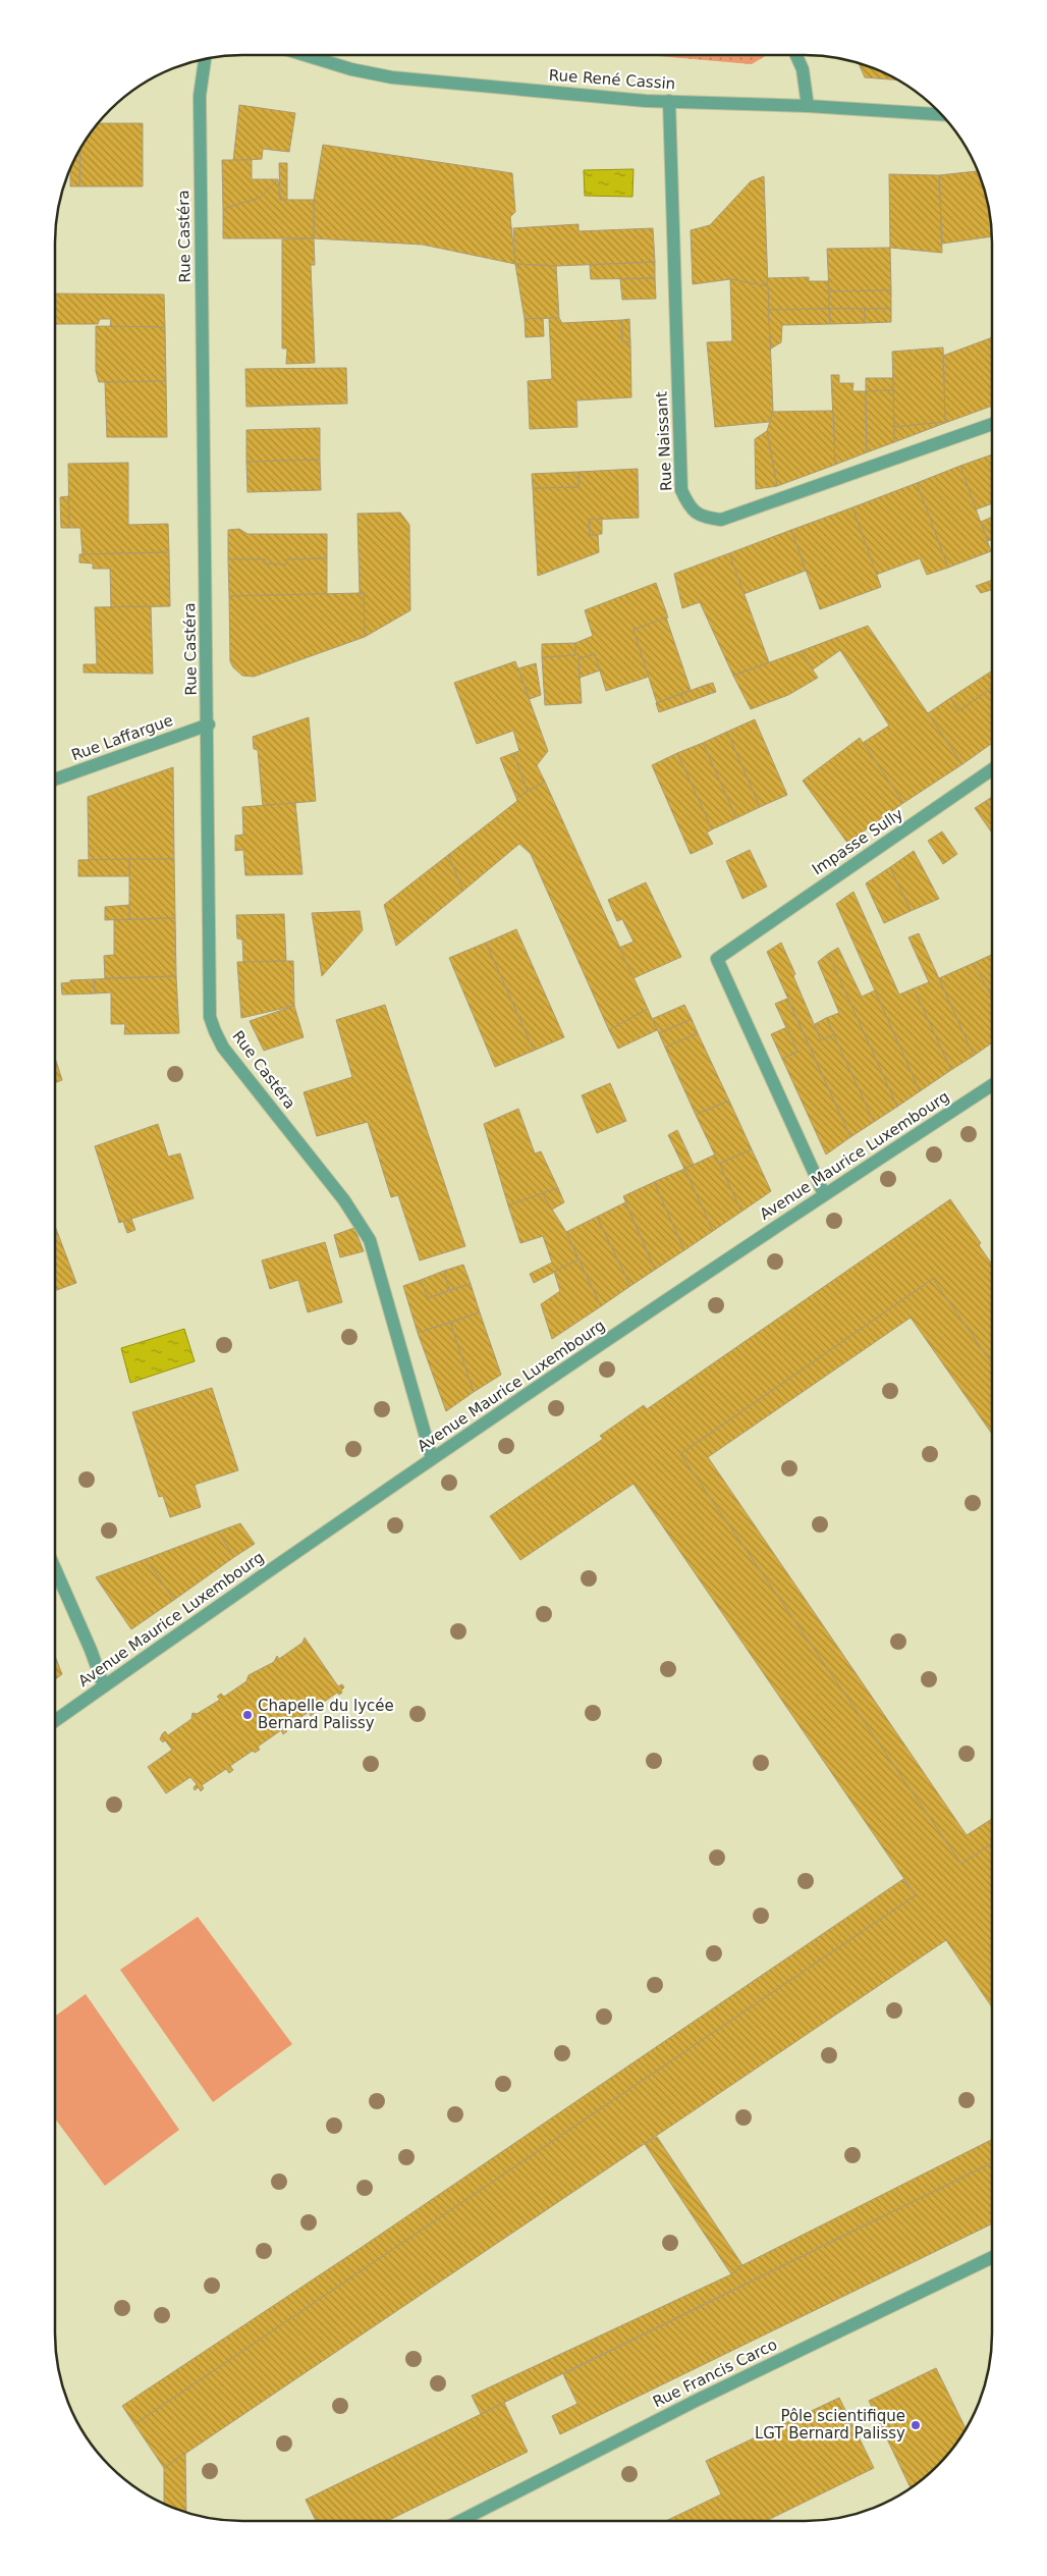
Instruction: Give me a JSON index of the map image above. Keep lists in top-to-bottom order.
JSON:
{
  "streets": {
    "street": [
      "Rue René Cassin",
      "Rue Castéra",
      "Rue Naissant",
      "Rue Laffargue",
      "Impasse Sully",
      "Avenue Maurice Luxembourg",
      "Rue Francis Carco"
    ]
  },
  "crossings": [
    ["Rue René Cassin", "Rue Naissant"],
    ["Rue Castéra", "Rue Laffargue"],
    ["Rue Castéra", "Avenue Maurice Luxembourg"],
    ["Impasse Sully", "Avenue Maurice Luxembourg"]
  ],
  "places": ["Chapelle du lycée Bernard Palissy", "Pôle scientifique LGT Bernard Palissy"]
}
